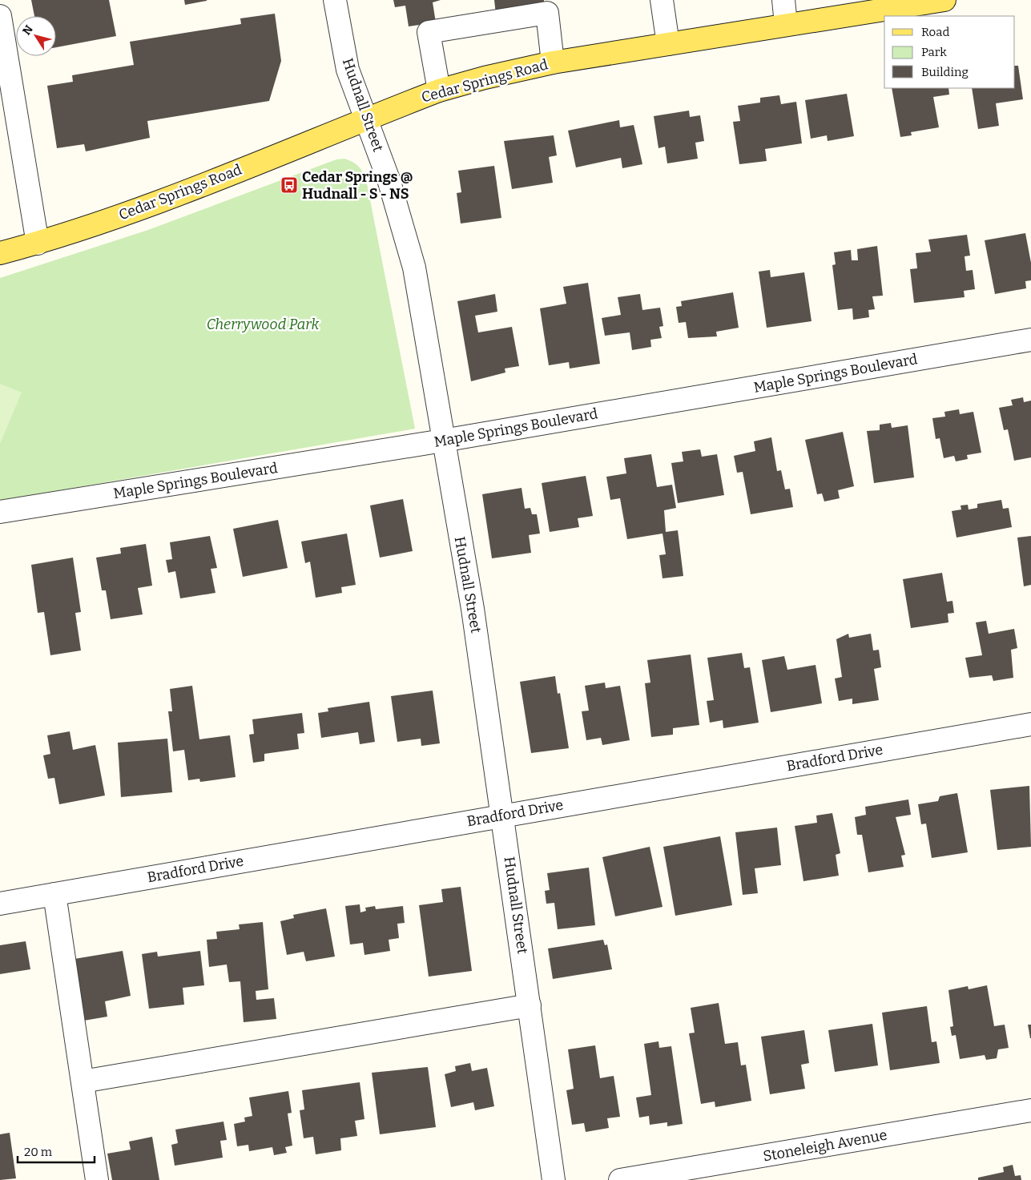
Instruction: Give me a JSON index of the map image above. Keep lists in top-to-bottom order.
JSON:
{
  "streets": {
    "main road": ["Cedar Springs Road"],
    "street": [
      "Hudnall Street",
      "Maple Springs Boulevard",
      "Bradford Drive",
      "Stoneleigh Avenue"
    ]
  },
  "crossings": [
    ["Cedar Springs Road", "Hudnall Street"],
    ["Hudnall Street", "Maple Springs Boulevard"],
    ["Hudnall Street", "Bradford Drive"]
  ],
  "parks": ["Cherrywood Park"],
  "places": {
    "bus stop": ["Cedar Springs @ Hudnall - S - NS"]
  },
  "legend": ["Road", "Park", "Building"],
  "scale_bar": "20 m",
  "north": "top left"
}
